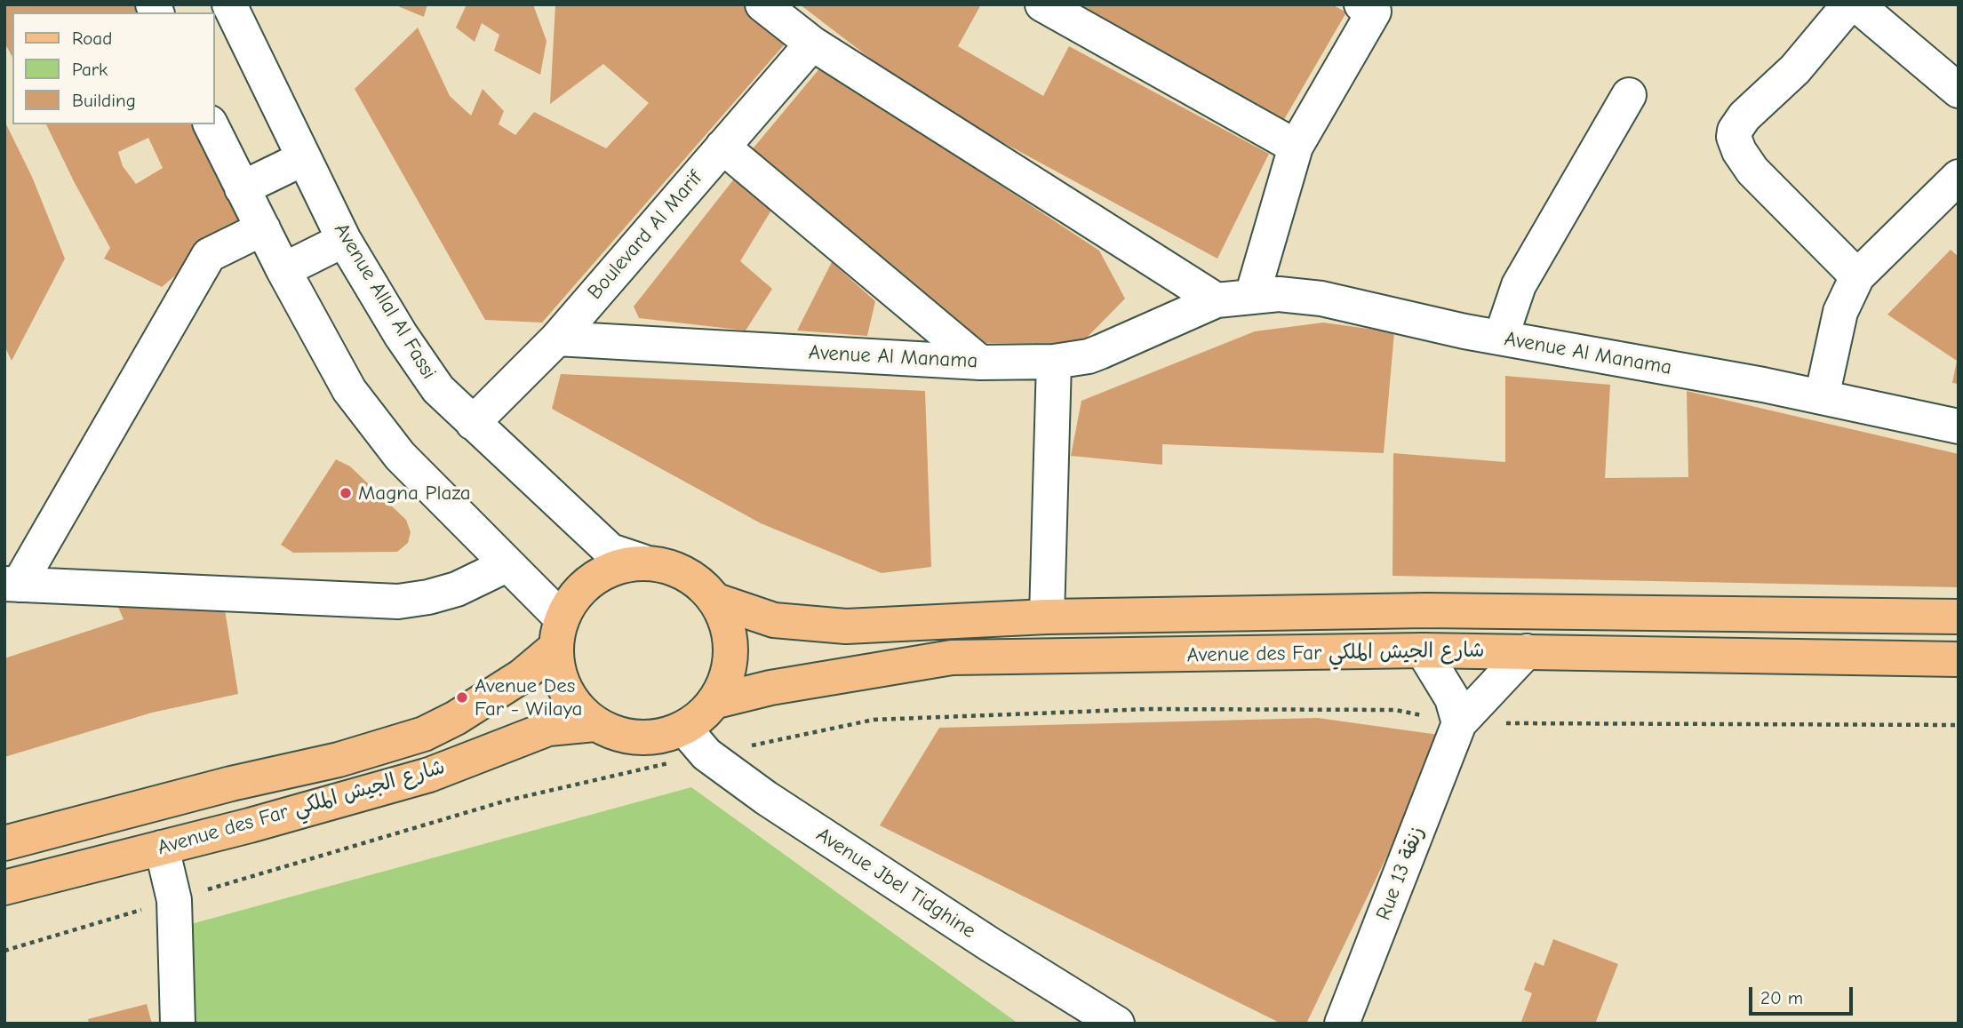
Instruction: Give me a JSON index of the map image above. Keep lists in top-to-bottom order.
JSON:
{
  "streets": {
    "main road": ["Avenue des Far شارع الجيش الملكي"],
    "street": [
      "Boulevard Al Marif",
      "Avenue Allal Al Fassi",
      "Avenue Al Manama",
      "Rue 13 زنقة",
      "Avenue Jbel Tidghine"
    ]
  },
  "crossings": [
    ["Boulevard Al Marif", "Avenue Allal Al Fassi"],
    ["Boulevard Al Marif", "Avenue Al Manama"],
    ["Avenue Allal Al Fassi", "Avenue des Far شارع الجيش الملكي"],
    ["Avenue Allal Al Fassi", "Avenue Jbel Tidghine"],
    ["Avenue des Far شارع الجيش الملكي", "Rue 13 زنقة"],
    ["Avenue des Far شارع الجيش الملكي", "Avenue Jbel Tidghine"]
  ],
  "places": ["Magna Plaza", "Avenue Des Far - Wilaya"],
  "legend": ["Road", "Park", "Building"],
  "scale_bar": "20 m"
}
